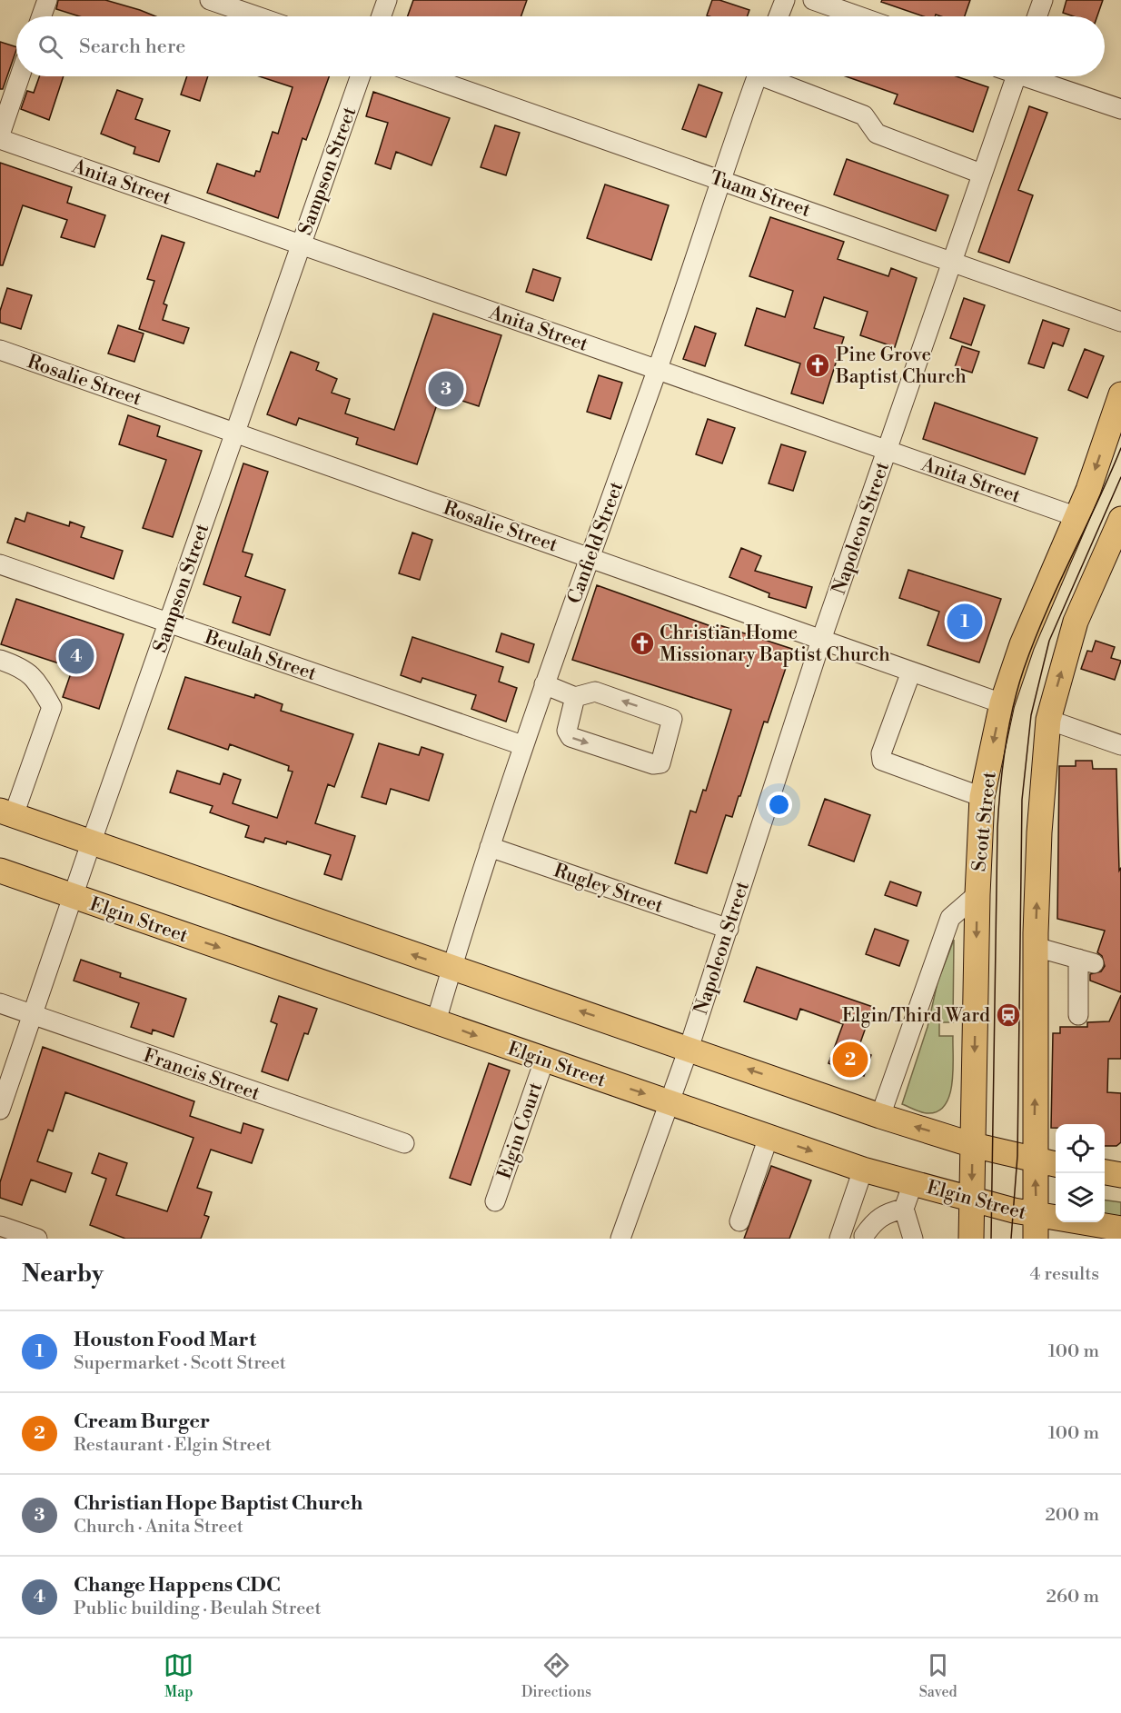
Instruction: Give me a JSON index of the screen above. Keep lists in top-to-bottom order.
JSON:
{
  "streets": {
    "main road": ["Scott Street", "Elgin Street"],
    "street": [
      "Sampson Street",
      "Anita Street",
      "Tuam Street",
      "Rosalie Street",
      "Napoleon Street",
      "Canfield Street",
      "Beulah Street",
      "Rugley Street",
      "Francis Street",
      "Elgin Court"
    ]
  },
  "crossings": [
    ["Sampson Street", "Anita Street"],
    ["Sampson Street", "Rosalie Street"],
    ["Sampson Street", "Beulah Street"],
    ["Sampson Street", "Elgin Street"],
    ["Sampson Street", "Francis Street"],
    ["Anita Street", "Napoleon Street"],
    ["Anita Street", "Canfield Street"],
    ["Anita Street", "Scott Street"],
    ["Tuam Street", "Napoleon Street"],
    ["Tuam Street", "Canfield Street"],
    ["Rosalie Street", "Napoleon Street"],
    ["Rosalie Street", "Canfield Street"],
    ["Rosalie Street", "Scott Street"],
    ["Napoleon Street", "Rugley Street"],
    ["Napoleon Street", "Elgin Street"],
    ["Canfield Street", "Beulah Street"],
    ["Canfield Street", "Rugley Street"],
    ["Canfield Street", "Elgin Street"],
    ["Scott Street", "Elgin Street"],
    ["Elgin Street", "Elgin Court"]
  ],
  "places": {
    "church": ["Pine Grove Baptist Church", "Christian Home Missionary Baptist Church"],
    "station": ["Elgin/Third Ward"]
  },
  "page": {
    "search": "Search here",
    "pins": [
      "3",
      "1",
      "4",
      "2"
    ],
    "heading": ["Nearby", "4 results"],
    "list": [
      {
        "mark": "1",
        "name": "Houston Food Mart",
        "note": "Supermarket · Scott Street",
        "value": "100 m"
      },
      {
        "mark": "2",
        "name": "Cream Burger",
        "note": "Restaurant · Elgin Street",
        "value": "100 m"
      },
      {
        "mark": "3",
        "name": "Christian Hope Baptist Church",
        "note": "Church · Anita Street",
        "value": "200 m"
      },
      {
        "mark": "4",
        "name": "Change Happens CDC",
        "note": "Public building · Beulah Street",
        "value": "260 m"
      }
    ],
    "nav": ["Map", "Directions", "Saved"]
  }
}
